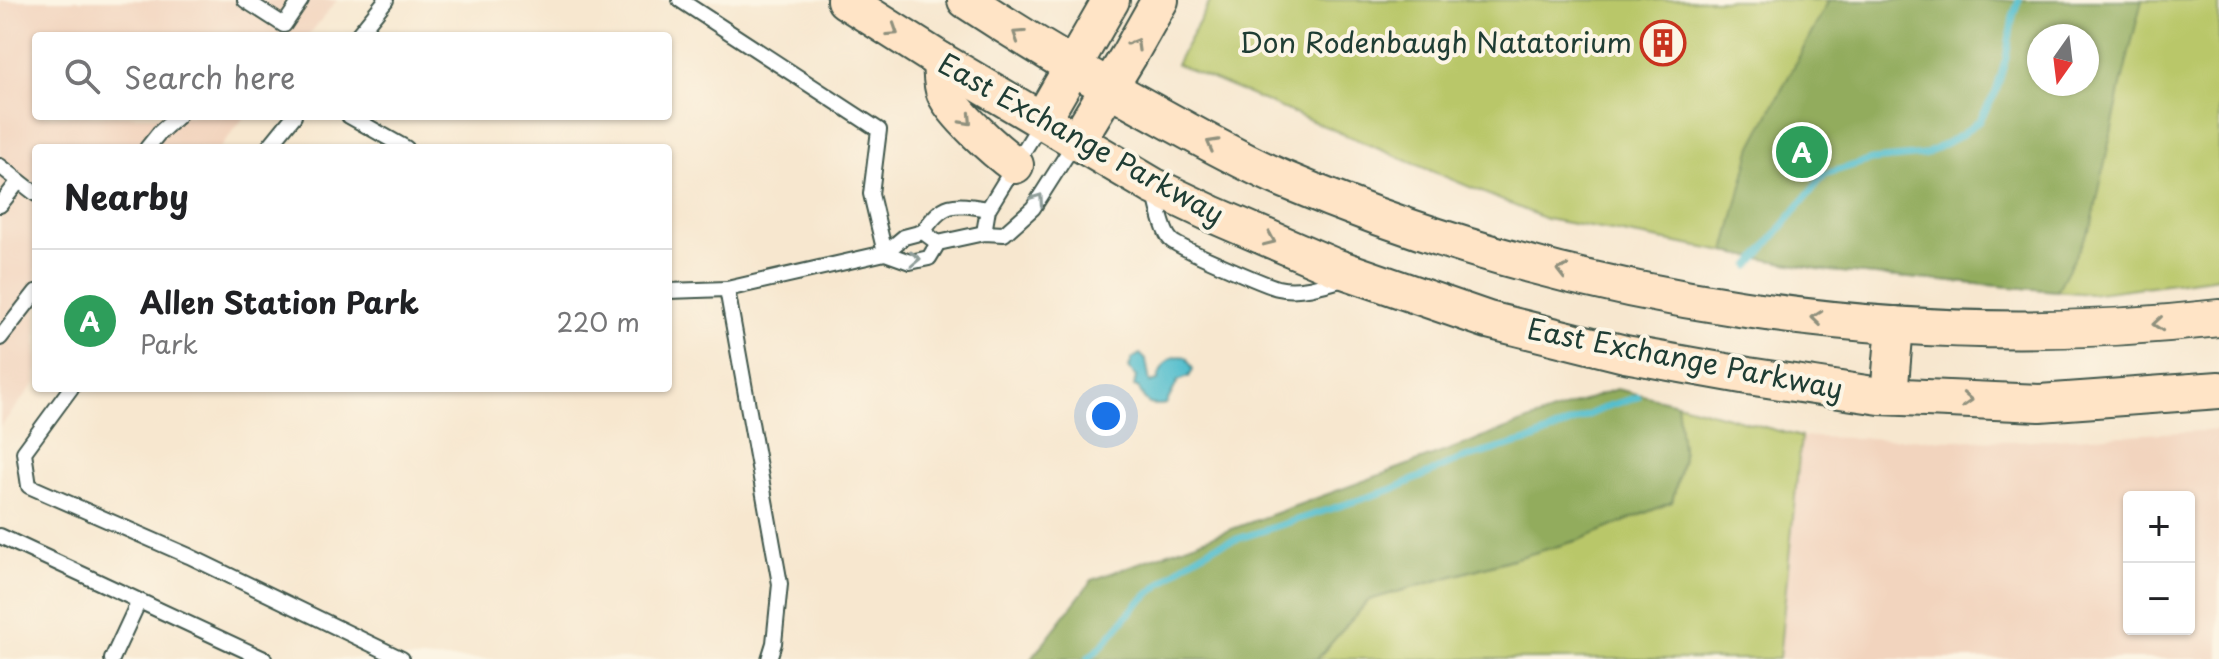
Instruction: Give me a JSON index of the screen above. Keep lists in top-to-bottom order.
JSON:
{
  "streets": {
    "main road": ["East Exchange Parkway"]
  },
  "places": {
    "building": ["Don Rodenbaugh Natatorium"]
  },
  "north": "bottom",
  "page": {
    "search": "Search here",
    "pins": "A",
    "heading": "Nearby",
    "list": [
      {
        "mark": "A",
        "name": "Allen Station Park",
        "note": "Park",
        "value": "220 m"
      }
    ],
    "map_buttons": ["+", "−"]
  }
}
